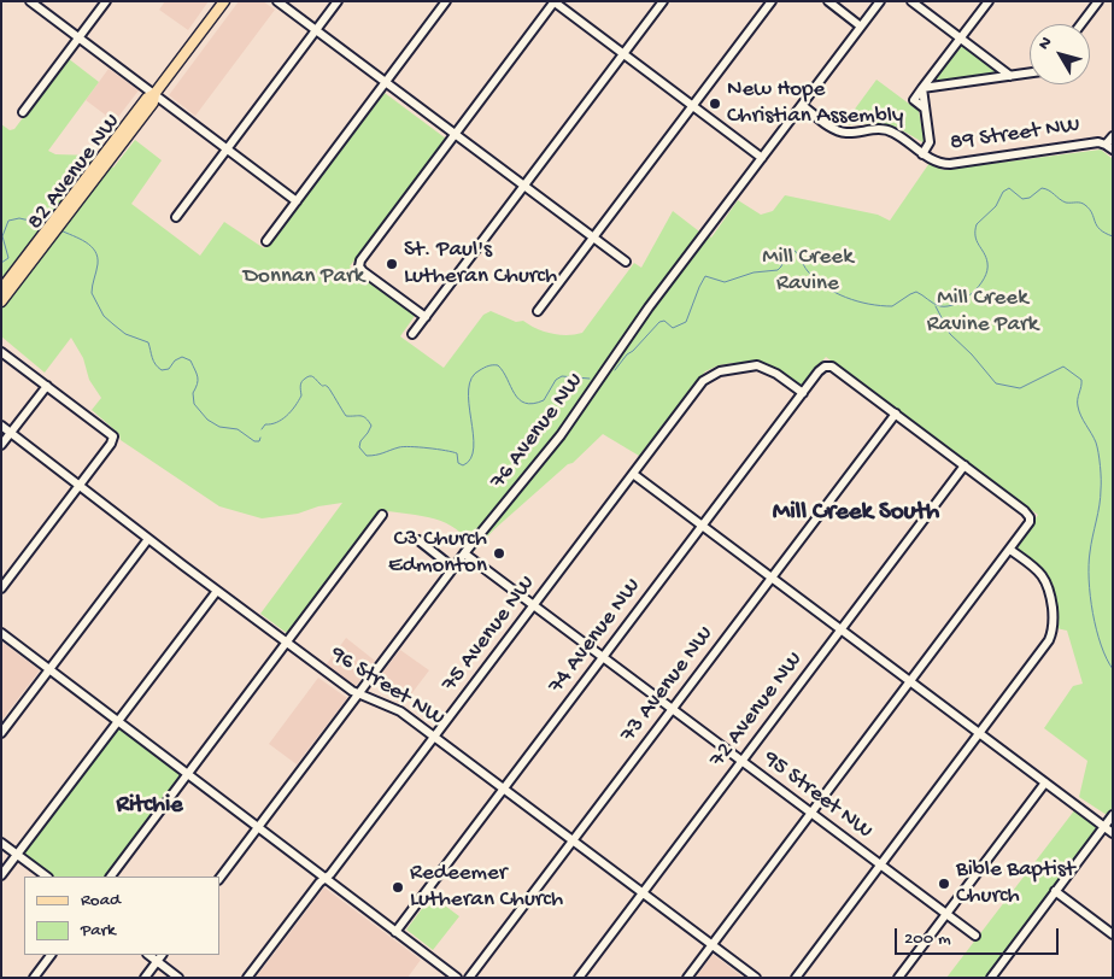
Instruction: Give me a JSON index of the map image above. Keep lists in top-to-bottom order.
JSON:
{
  "streets": {
    "main road": ["82 Avenue NW"],
    "street": [
      "89 Street NW",
      "76 Avenue NW",
      "75 Avenue NW",
      "74 Avenue NW",
      "73 Avenue NW",
      "96 Street NW",
      "72 Avenue NW",
      "95 Street NW"
    ]
  },
  "crossings": [
    ["89 Street NW", "76 Avenue NW"],
    ["76 Avenue NW", "96 Street NW"],
    ["76 Avenue NW", "95 Street NW"],
    ["75 Avenue NW", "74 Avenue NW"],
    ["75 Avenue NW", "96 Street NW"],
    ["75 Avenue NW", "95 Street NW"],
    ["74 Avenue NW", "73 Avenue NW"],
    ["74 Avenue NW", "96 Street NW"],
    ["74 Avenue NW", "95 Street NW"],
    ["73 Avenue NW", "96 Street NW"],
    ["73 Avenue NW", "95 Street NW"],
    ["96 Street NW", "72 Avenue NW"],
    ["72 Avenue NW", "95 Street NW"]
  ],
  "districts": ["Mill Creek South", "Ritchie"],
  "parks": ["Mill Creek Ravine", "Donnan Park", "Mill Creek Ravine Park"],
  "places": [
    "New Hope Christian Assembly",
    "St. Paul's Lutheran Church",
    "C3 Church Edmonton",
    "Bible Baptist Church",
    "Redeemer Lutheran Church"
  ],
  "legend": ["Road", "Park"],
  "scale_bar": "200 m",
  "north": "top left"
}
